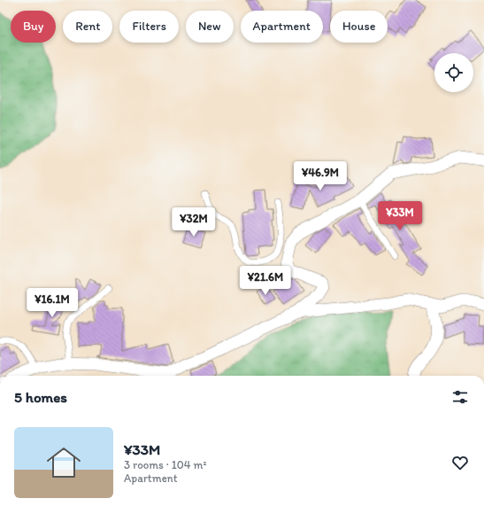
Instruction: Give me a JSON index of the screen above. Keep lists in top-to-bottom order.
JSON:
{
  "page": {
    "chip": [
      "Buy",
      "Rent",
      "Filters",
      "New",
      "Apartment",
      "House"
    ],
    "price": [
      "¥46.9M",
      "¥33M",
      "¥32M",
      "¥21.6M",
      "¥16.1M"
    ],
    "heading": "5 homes",
    "list": [
      {
        "name": "¥33M",
        "note": "3 rooms · 104 m² · Apartment"
      }
    ]
  }
}
